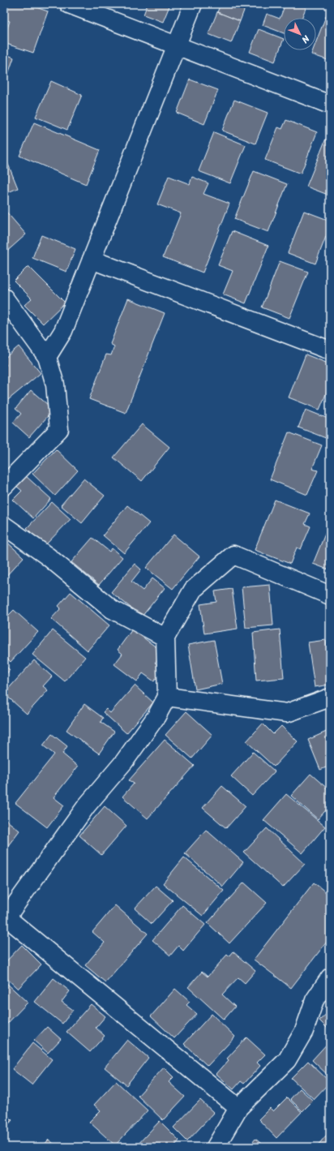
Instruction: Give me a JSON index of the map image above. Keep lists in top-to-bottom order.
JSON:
{
  "north": "bottom right"
}
